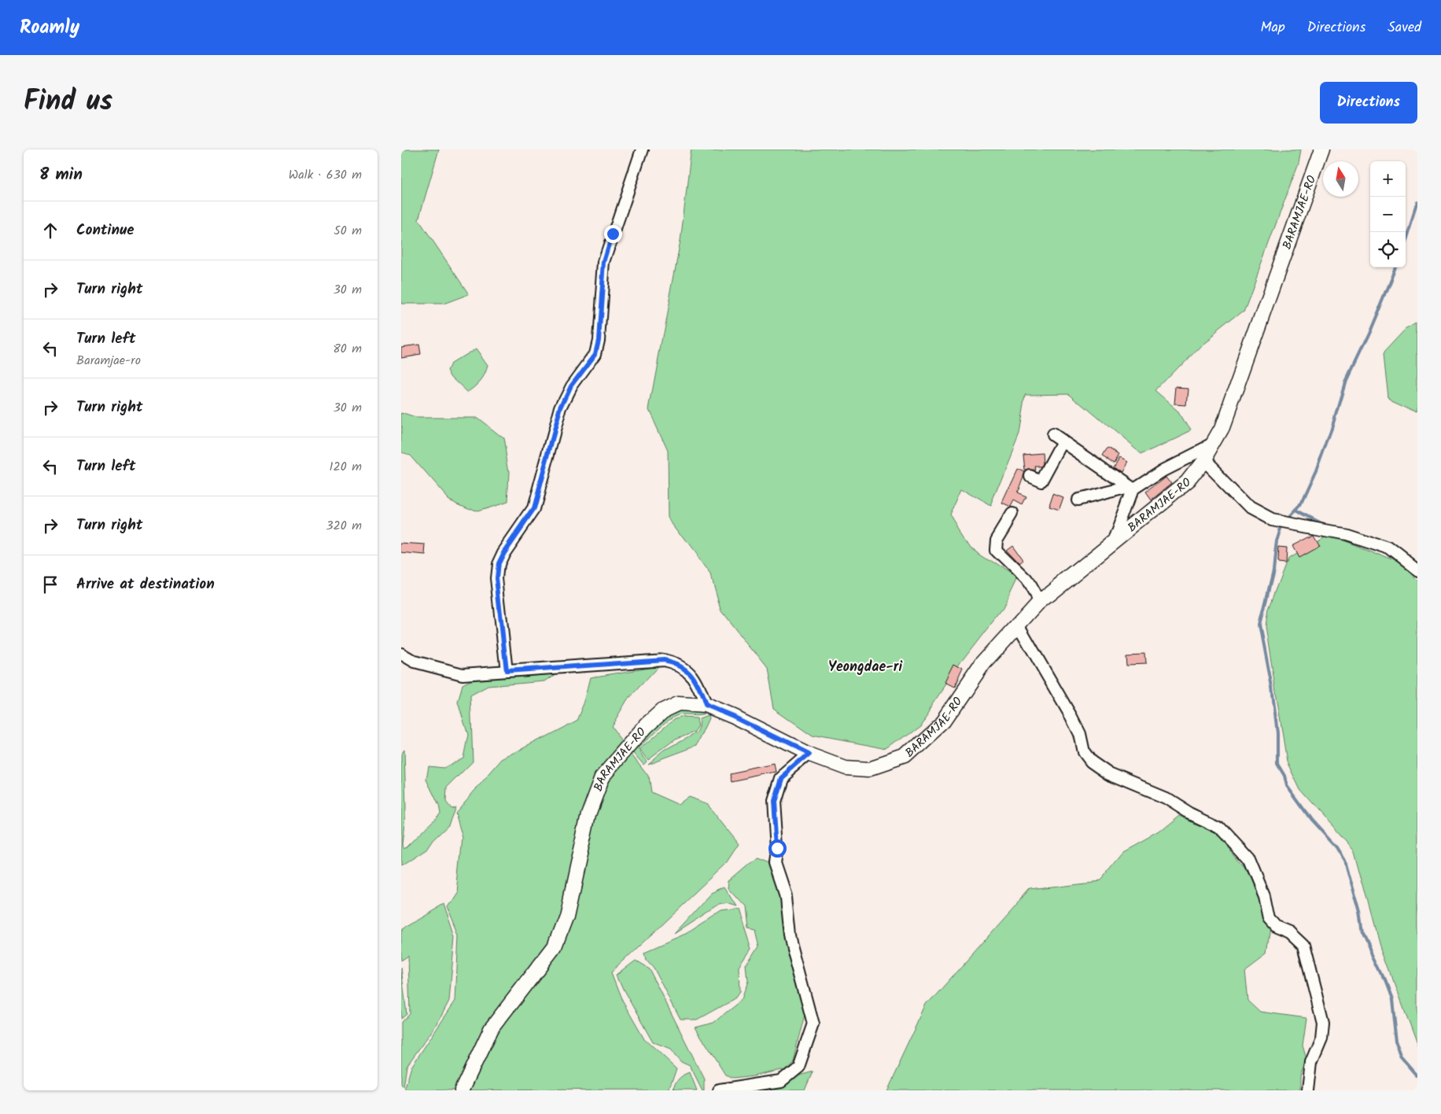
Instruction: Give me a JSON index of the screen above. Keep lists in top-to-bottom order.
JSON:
{
  "streets": {
    "street": ["BARAMJAE-RO"]
  },
  "districts": ["Yeongdae-ri"],
  "north": "top",
  "page": {
    "header": "Roamly",
    "nav": ["Map", "Directions", "Saved"],
    "title": "Find us",
    "buttons": "Directions",
    "heading": ["8 min", "Walk · 630 m"],
    "map_buttons": ["+", "−"],
    "list": [
      ["Continue", "50 m"],
      ["Turn right", "30 m"],
      ["Turn left", "Baramjae-ro", "80 m"],
      ["Turn right", "30 m"],
      ["Turn left", "120 m"],
      ["Turn right", "320 m"],
      "Arrive at destination"
    ]
  }
}
